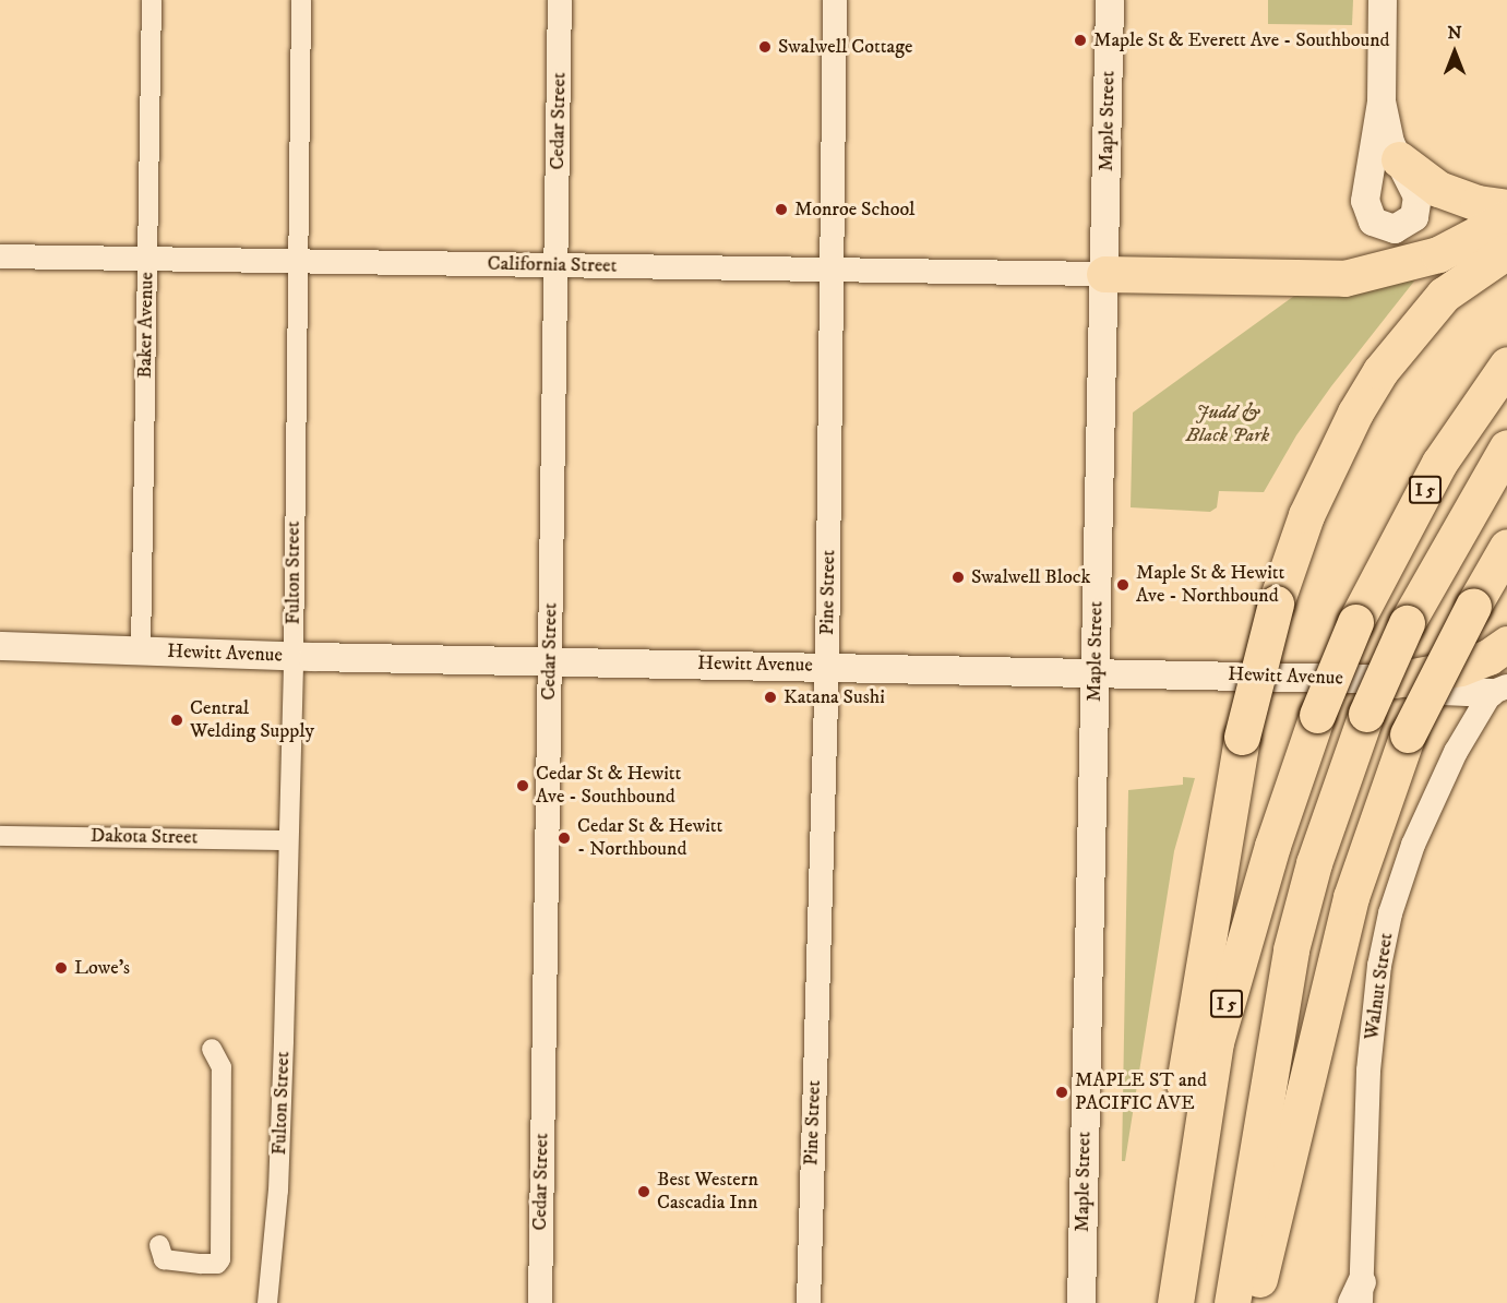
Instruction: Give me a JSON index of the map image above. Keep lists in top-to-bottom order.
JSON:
{
  "streets": {
    "highway": ["I 5"],
    "main road": ["Maple Street", "Hewitt Avenue"],
    "street": [
      "Cedar Street",
      "California Street",
      "Baker Avenue",
      "Fulton Street",
      "Pine Street",
      "Dakota Street",
      "Walnut Street"
    ]
  },
  "crossings": [
    ["Cedar Street", "California Street"],
    ["Cedar Street", "Hewitt Avenue"],
    ["Maple Street", "California Street"],
    ["Maple Street", "Hewitt Avenue"],
    ["California Street", "Baker Avenue"],
    ["California Street", "Fulton Street"],
    ["California Street", "Pine Street"],
    ["Baker Avenue", "Hewitt Avenue"],
    ["Fulton Street", "Hewitt Avenue"],
    ["Fulton Street", "Dakota Street"],
    ["Pine Street", "Hewitt Avenue"],
    ["Hewitt Avenue", "Walnut Street"]
  ],
  "parks": ["Judd & Black Park"],
  "places": [
    "Maple St & Everett Ave - Southbound",
    "Swalwell Cottage",
    "Monroe School",
    "Swalwell Block",
    "Maple St & Hewitt Ave - Northbound",
    "Katana Sushi",
    "Central Welding Supply",
    "Cedar St & Hewitt Ave - Southbound",
    "Cedar St & Hewitt - Northbound",
    "Lowe's",
    "MAPLE ST and PACIFIC AVE",
    "Best Western Cascadia Inn"
  ],
  "north": "top"
}
